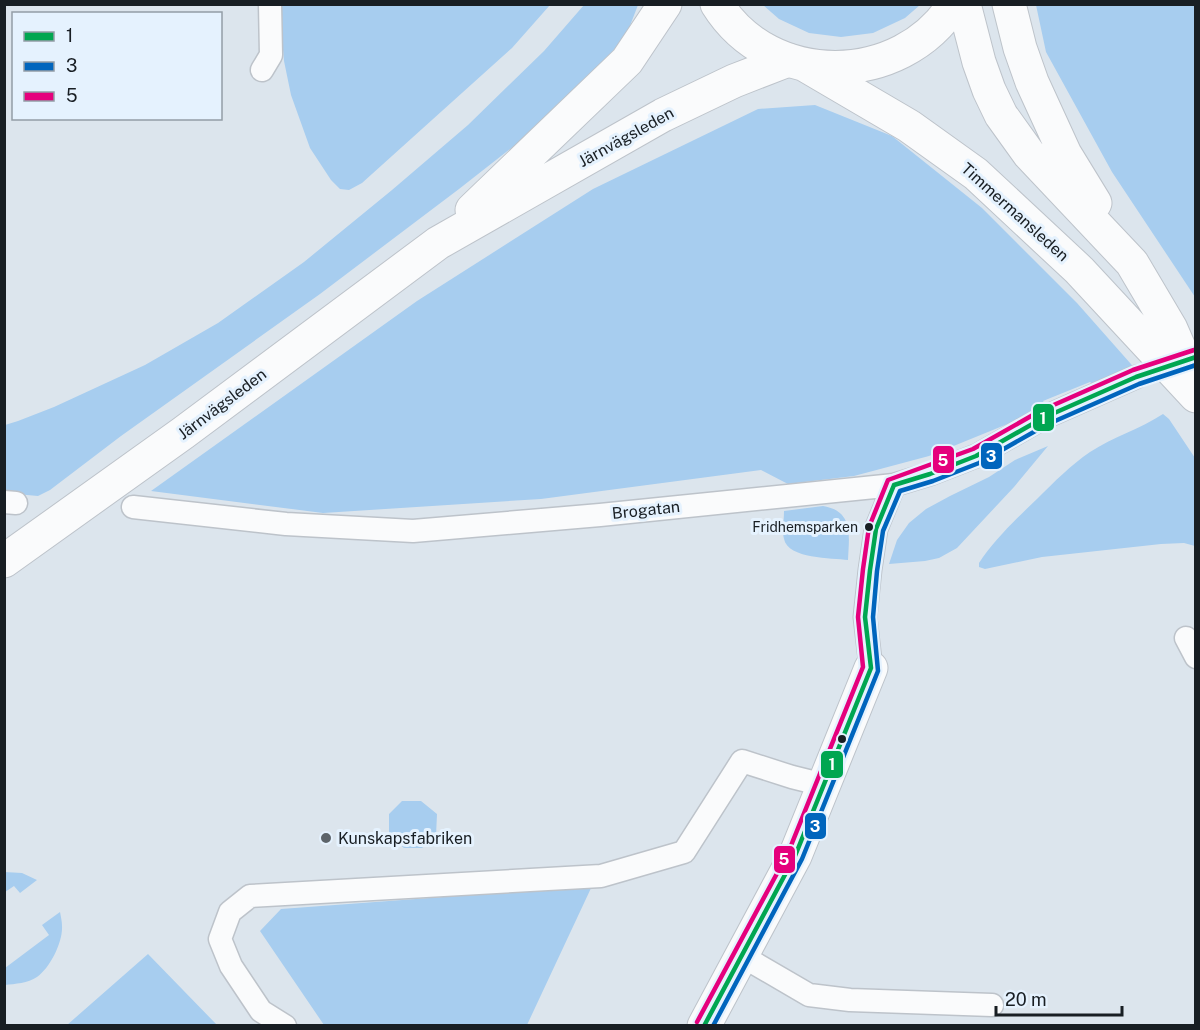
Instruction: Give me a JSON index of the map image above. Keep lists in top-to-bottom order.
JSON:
{
  "streets": {
    "main road": ["Järnvägsleden", "Timmermansleden"],
    "lane": ["Brogatan"]
  },
  "crossings": [
    ["Järnvägsleden", "Timmermansleden"]
  ],
  "places": ["Fridhemsparken", "Kunskapsfabriken"],
  "lines": ["transit line 5", "transit line 1", "transit line 3"],
  "legend": ["1", "3", "5"],
  "scale_bar": "20 m"
}
